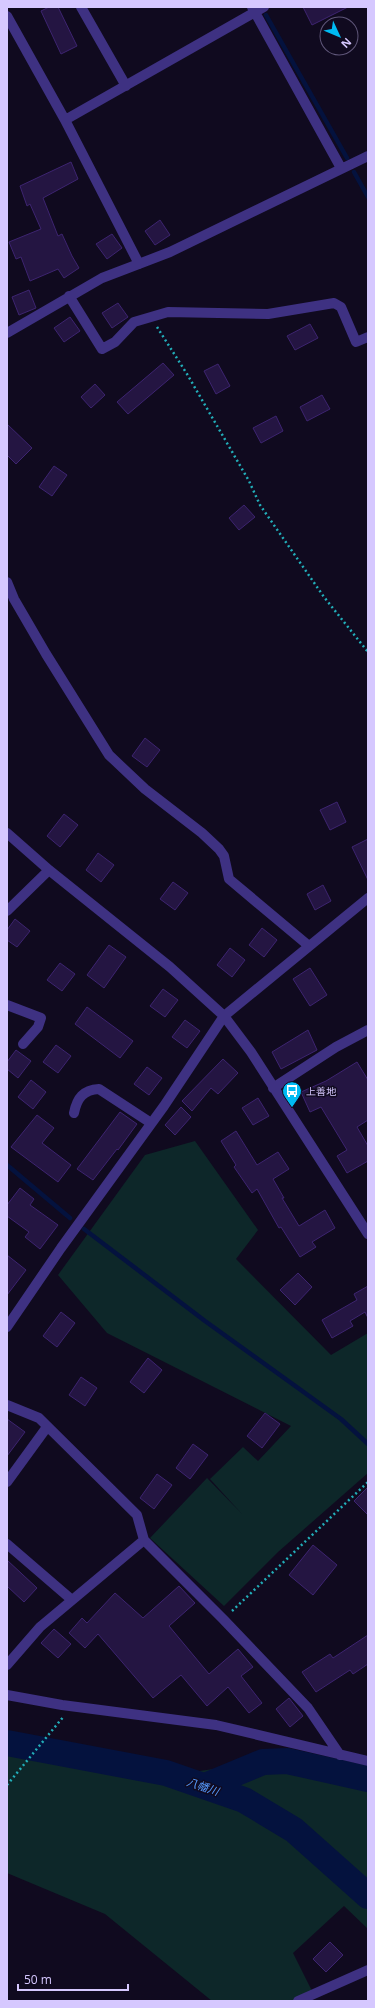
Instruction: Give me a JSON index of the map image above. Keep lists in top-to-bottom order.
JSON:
{
  "water": ["八幡川"],
  "places": {
    "bus stop": ["上善地"]
  },
  "scale_bar": "50 m",
  "north": "bottom right"
}
